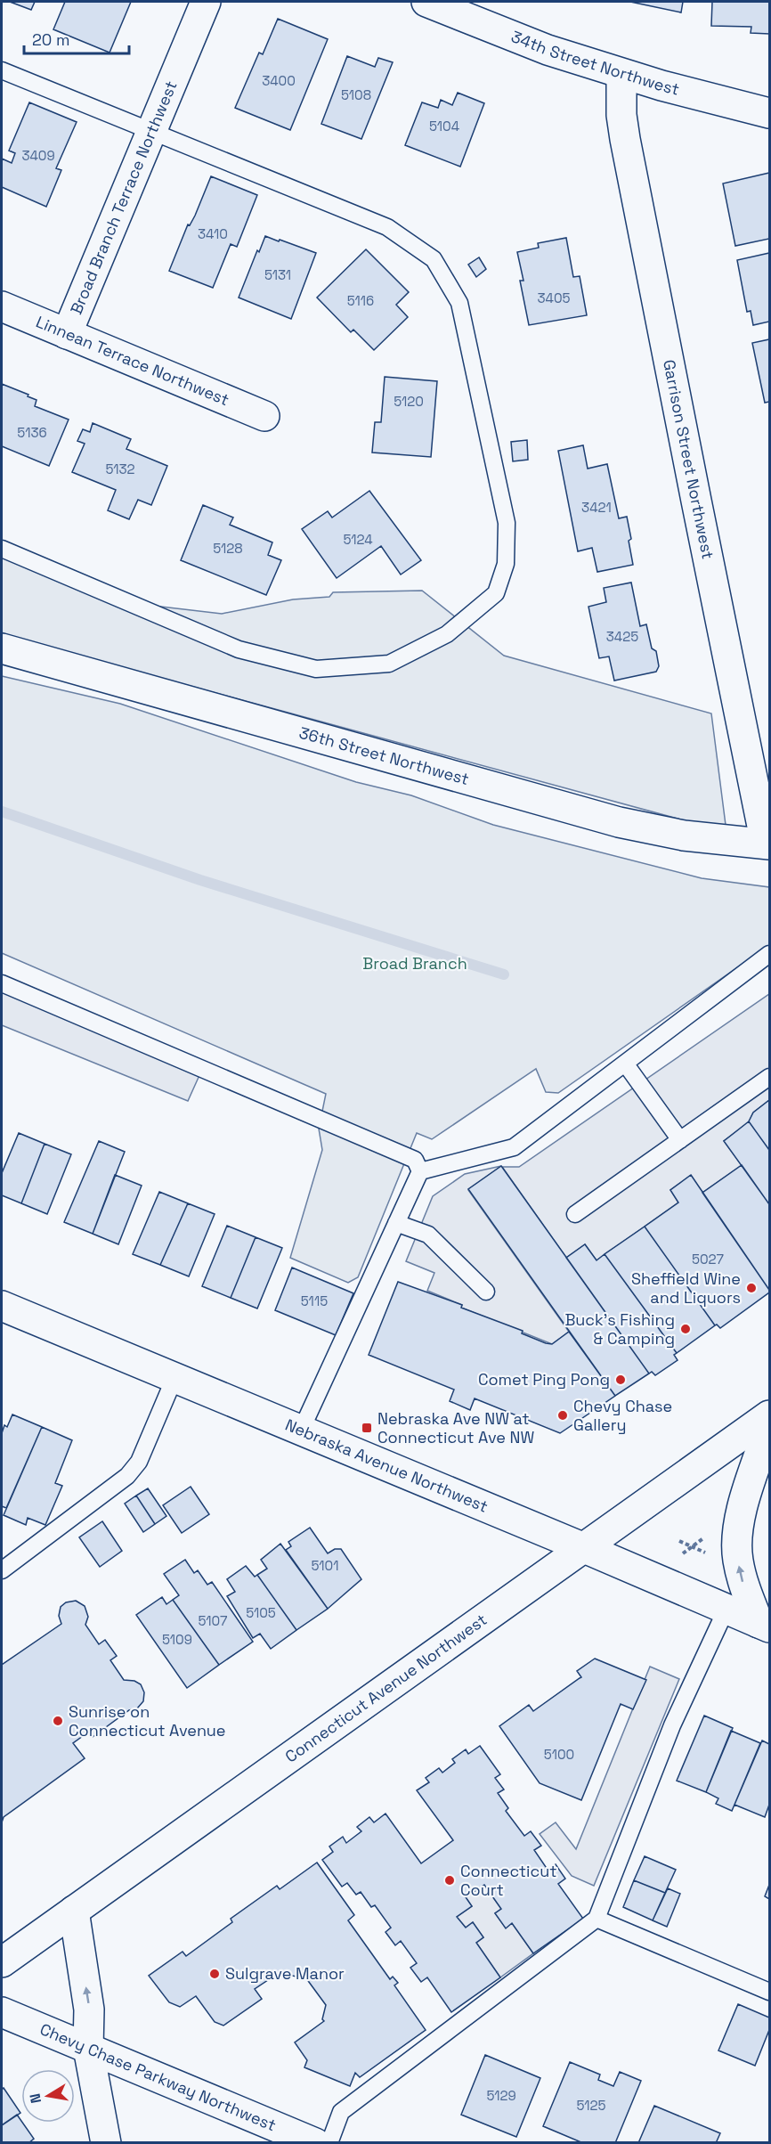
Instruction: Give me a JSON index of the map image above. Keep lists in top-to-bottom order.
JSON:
{
  "streets": {
    "street": [
      "34th Street Northwest",
      "Broad Branch Terrace Northwest",
      "Linnean Terrace Northwest",
      "Garrison Street Northwest",
      "36th Street Northwest",
      "Nebraska Avenue Northwest",
      "Connecticut Avenue Northwest",
      "Chevy Chase Parkway Northwest"
    ]
  },
  "crossings": [
    ["34th Street Northwest", "Garrison Street Northwest"],
    ["Broad Branch Terrace Northwest", "Linnean Terrace Northwest"],
    ["Garrison Street Northwest", "36th Street Northwest"],
    ["Nebraska Avenue Northwest", "Connecticut Avenue Northwest"]
  ],
  "parks": ["Broad Branch"],
  "places": {
    "other": [
      "Sheffield Wine and Liquors",
      "Buck's Fishing & Camping",
      "Comet Ping Pong",
      "Chevy Chase Gallery",
      "Sunrise on Connecticut Avenue",
      "Connecticut Court",
      "Sulgrave Manor"
    ],
    "transit": ["Nebraska Ave NW at Connecticut Ave NW"]
  },
  "house_numbers": [
    "3400",
    "5108",
    "5104",
    "3409",
    "3410",
    "5131",
    "3405",
    "5116",
    "5120",
    "5136",
    "5132",
    "3421",
    "5124",
    "5128",
    "3425",
    "5027",
    "5115",
    "5101",
    "5105",
    "5107",
    "5109",
    "5100",
    "5129",
    "5125"
  ],
  "scale_bar": "20 m",
  "north": "left"
}
